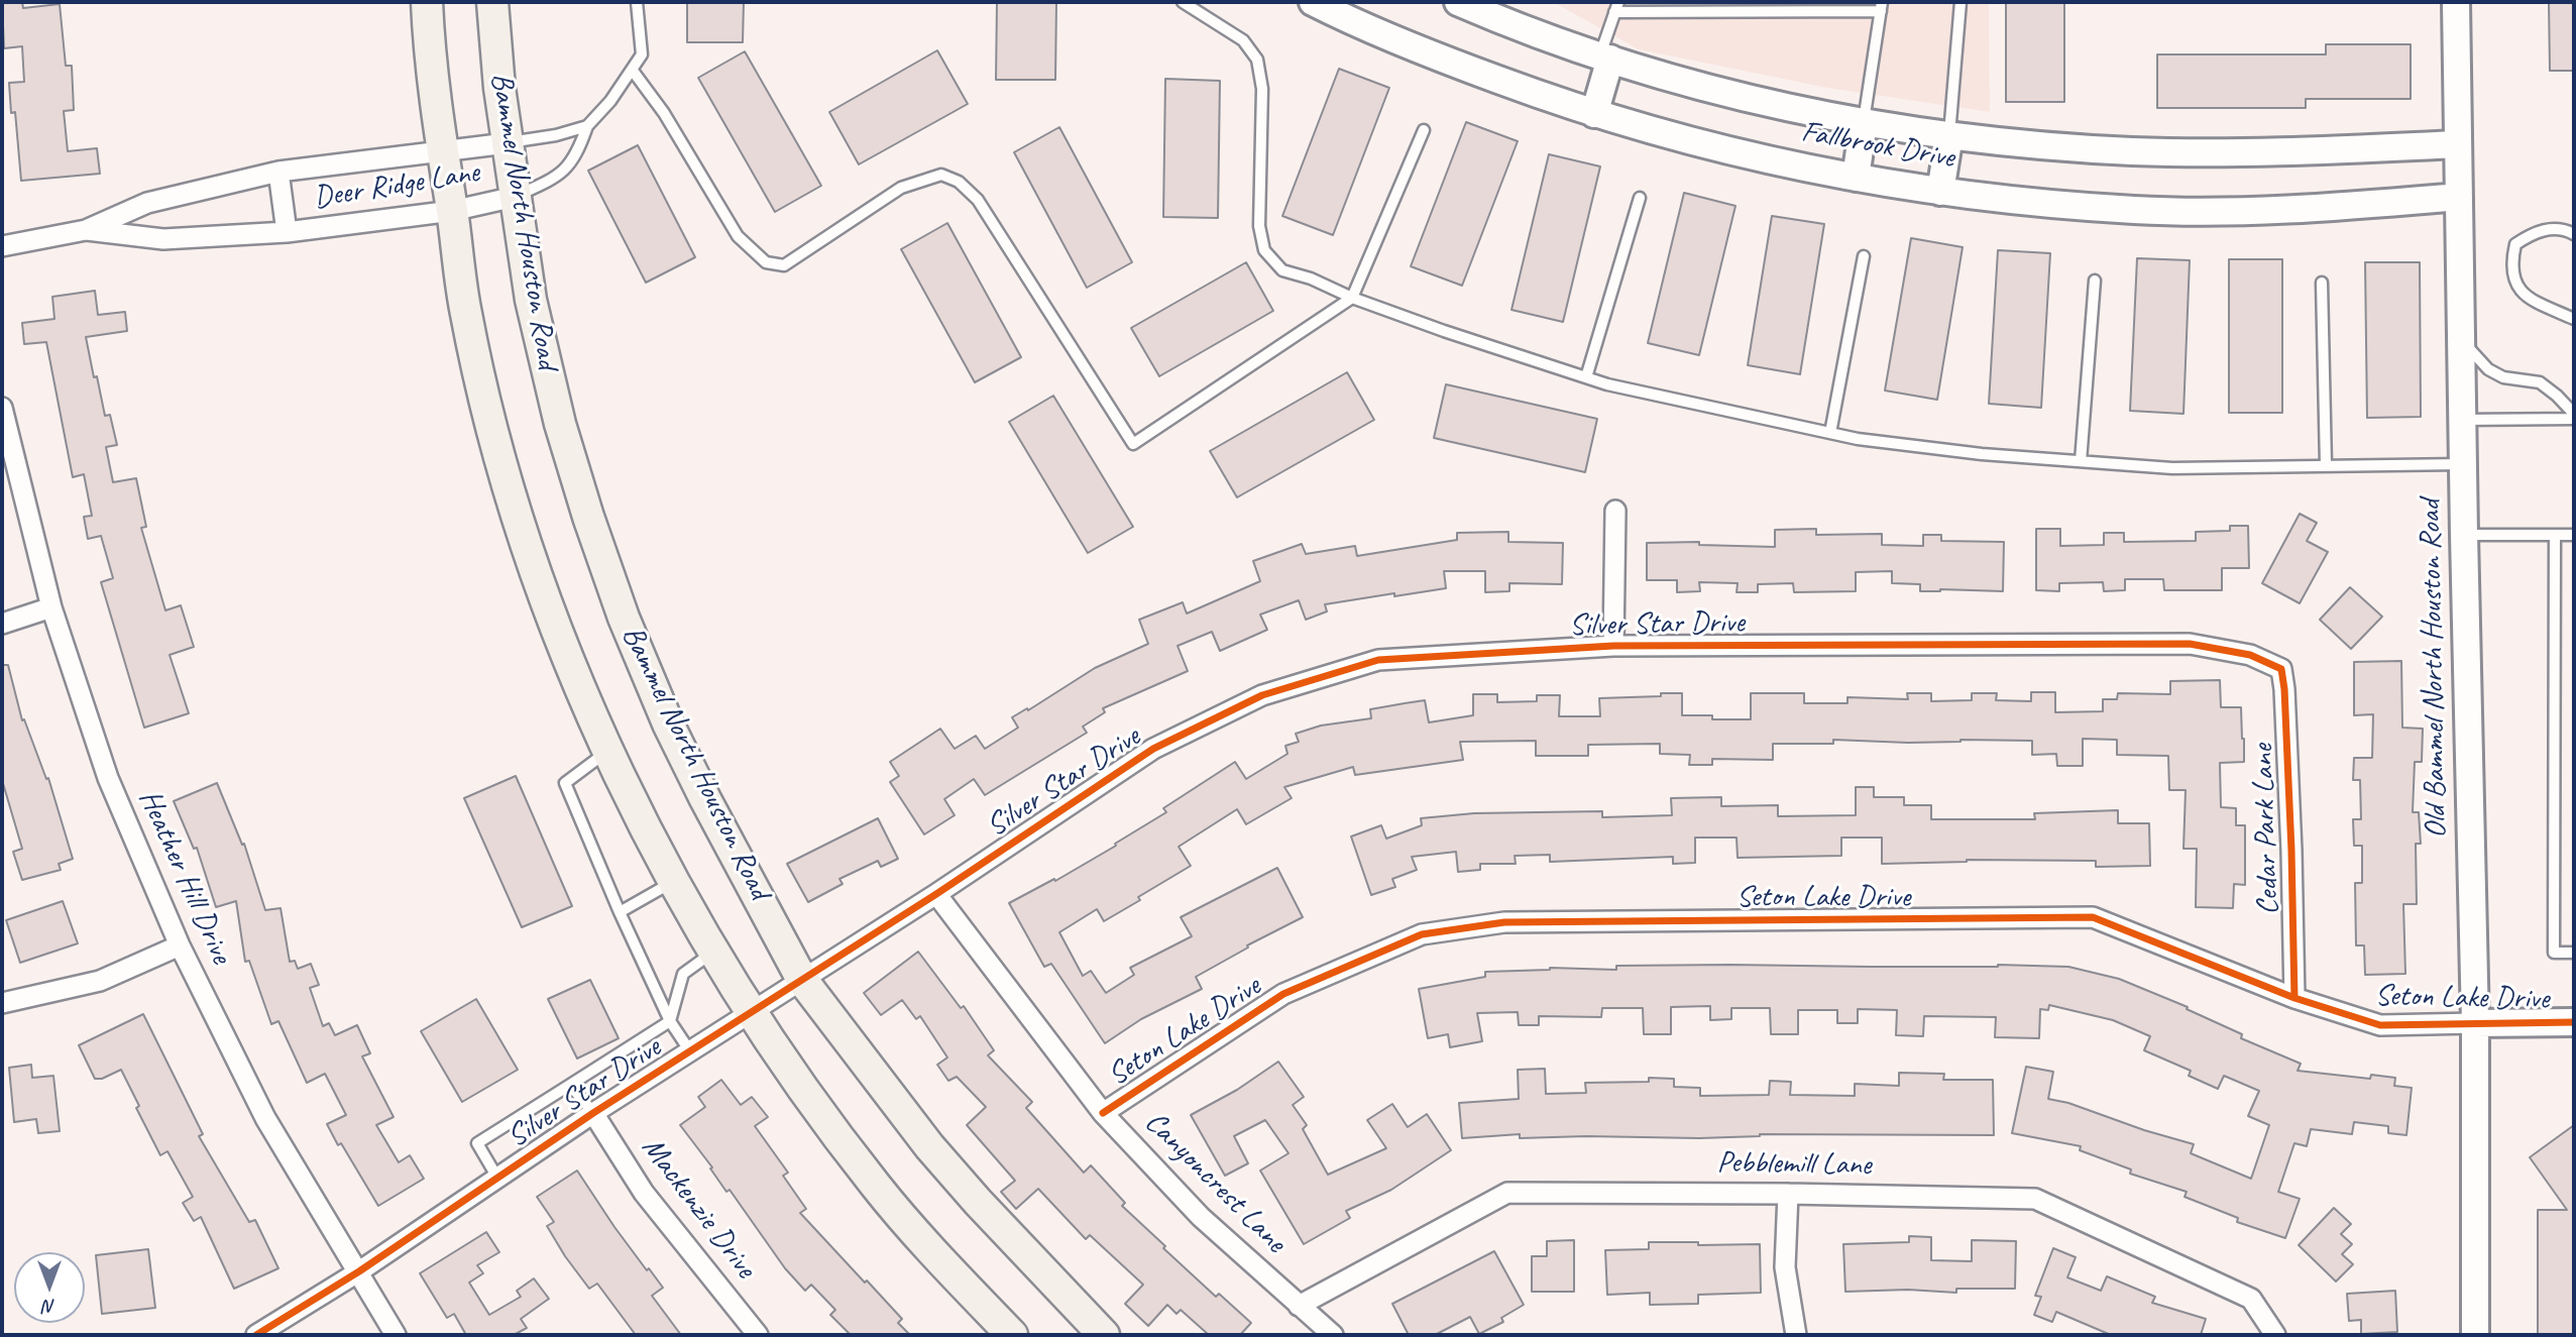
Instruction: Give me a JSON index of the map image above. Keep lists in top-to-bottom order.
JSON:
{
  "streets": {
    "main road": ["Bammel North Houston Road"],
    "street": [
      "Fallbrook Drive",
      "Deer Ridge Lane",
      "Silver Star Drive",
      "Old Bammel North Houston Road",
      "Cedar Park Lane",
      "Heather Hill Drive",
      "Seton Lake Drive",
      "Pebblemill Lane",
      "Canyoncrest Lane",
      "Mackenzie Drive"
    ]
  },
  "crossings": [
    ["Fallbrook Drive", "Old Bammel North Houston Road"],
    ["Deer Ridge Lane", "Bammel North Houston Road"],
    ["Bammel North Houston Road", "Silver Star Drive"],
    ["Silver Star Drive", "Cedar Park Lane"],
    ["Silver Star Drive", "Heather Hill Drive"],
    ["Silver Star Drive", "Canyoncrest Lane"],
    ["Silver Star Drive", "Mackenzie Drive"],
    ["Old Bammel North Houston Road", "Seton Lake Drive"],
    ["Cedar Park Lane", "Seton Lake Drive"],
    ["Seton Lake Drive", "Canyoncrest Lane"],
    ["Pebblemill Lane", "Canyoncrest Lane"]
  ],
  "north": "bottom"
}
